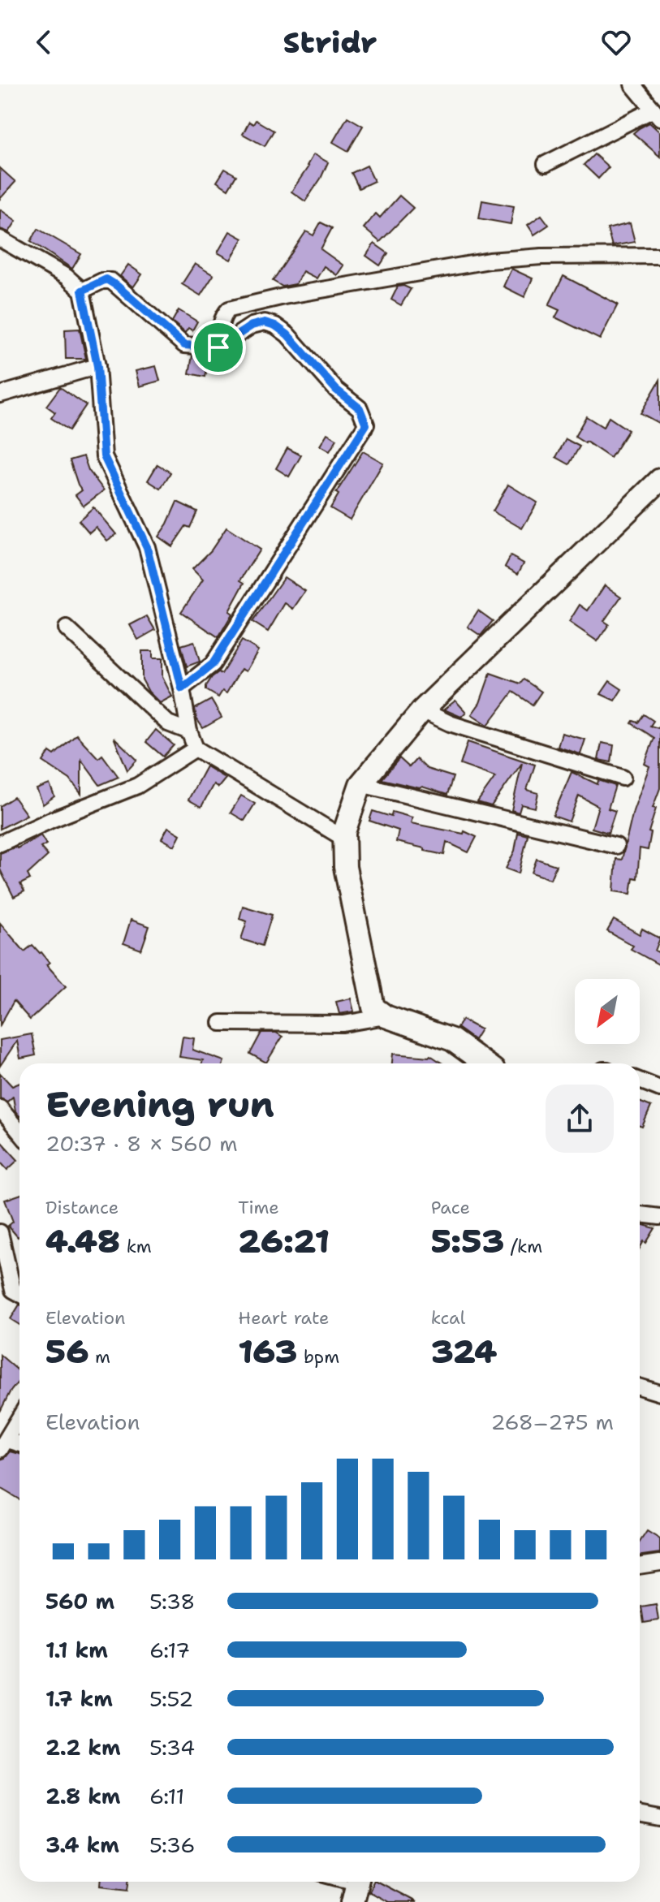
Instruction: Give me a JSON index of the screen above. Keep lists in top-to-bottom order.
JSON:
{
  "north": "bottom left",
  "page": {
    "header": "Stridr",
    "heading": ["Evening run", "20:37 · 8 × 560 m"],
    "stats": [
      ["Distance", "4.48 km"],
      ["Time", "26:21"],
      ["Pace", "5:53 /km"],
      ["Elevation", "56 m"],
      ["Heart rate", "163 bpm"],
      ["kcal", "324"]
    ],
    "chart": ["Elevation", "268–275 m"],
    "list": [
      {
        "name": "560 m",
        "note": "5:38"
      },
      {
        "name": "1.1 km",
        "note": "6:17"
      },
      {
        "name": "1.7 km",
        "note": "5:52"
      },
      {
        "name": "2.2 km",
        "note": "5:34"
      },
      {
        "name": "2.8 km",
        "note": "6:11"
      },
      {
        "name": "3.4 km",
        "note": "5:36"
      }
    ]
  }
}
